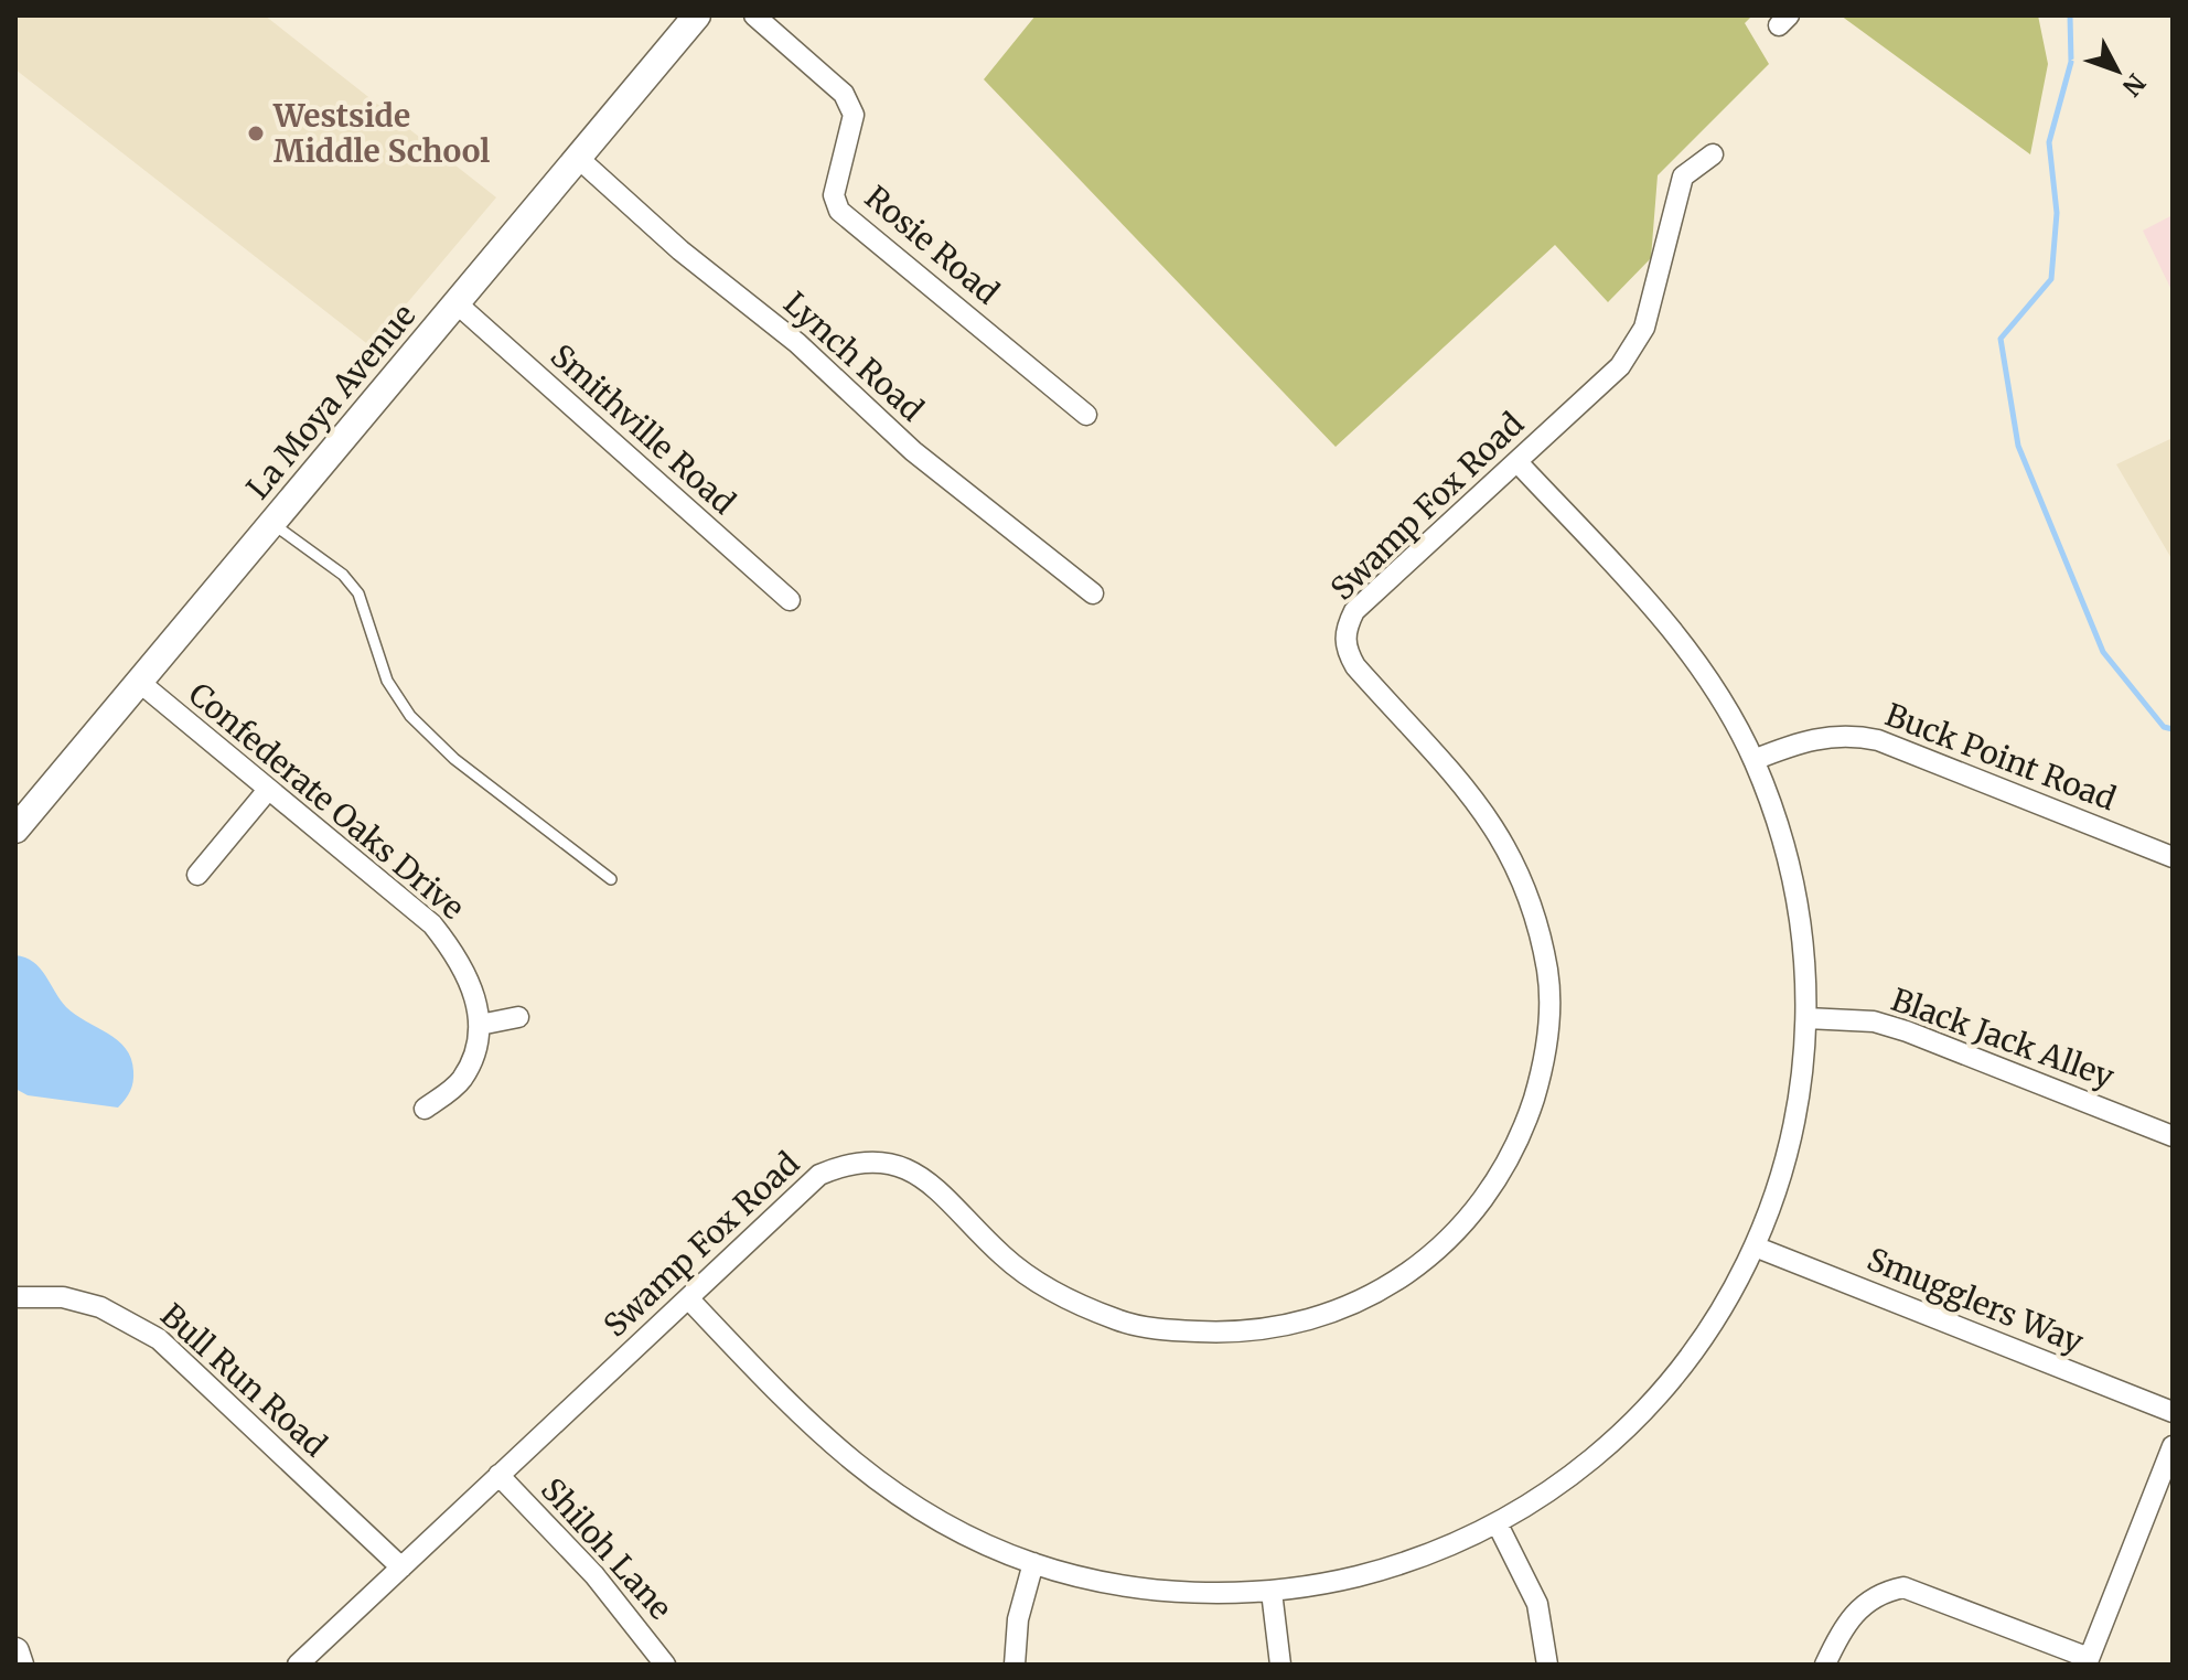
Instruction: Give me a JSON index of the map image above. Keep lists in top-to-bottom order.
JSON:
{
  "streets": {
    "street": [
      "Rosie Road",
      "Lynch Road",
      "La Moya Avenue",
      "Smithville Road",
      "Swamp Fox Road",
      "Buck Point Road",
      "Confederate Oaks Drive",
      "Black Jack Alley",
      "Smugglers Way",
      "Bull Run Road",
      "Shiloh Lane"
    ]
  },
  "crossings": [
    ["Lynch Road", "La Moya Avenue"],
    ["La Moya Avenue", "Smithville Road"],
    ["La Moya Avenue", "Confederate Oaks Drive"],
    ["Swamp Fox Road", "Bull Run Road"],
    ["Swamp Fox Road", "Shiloh Lane"]
  ],
  "places": ["Westside Middle School"],
  "north": "bottom right"
}
